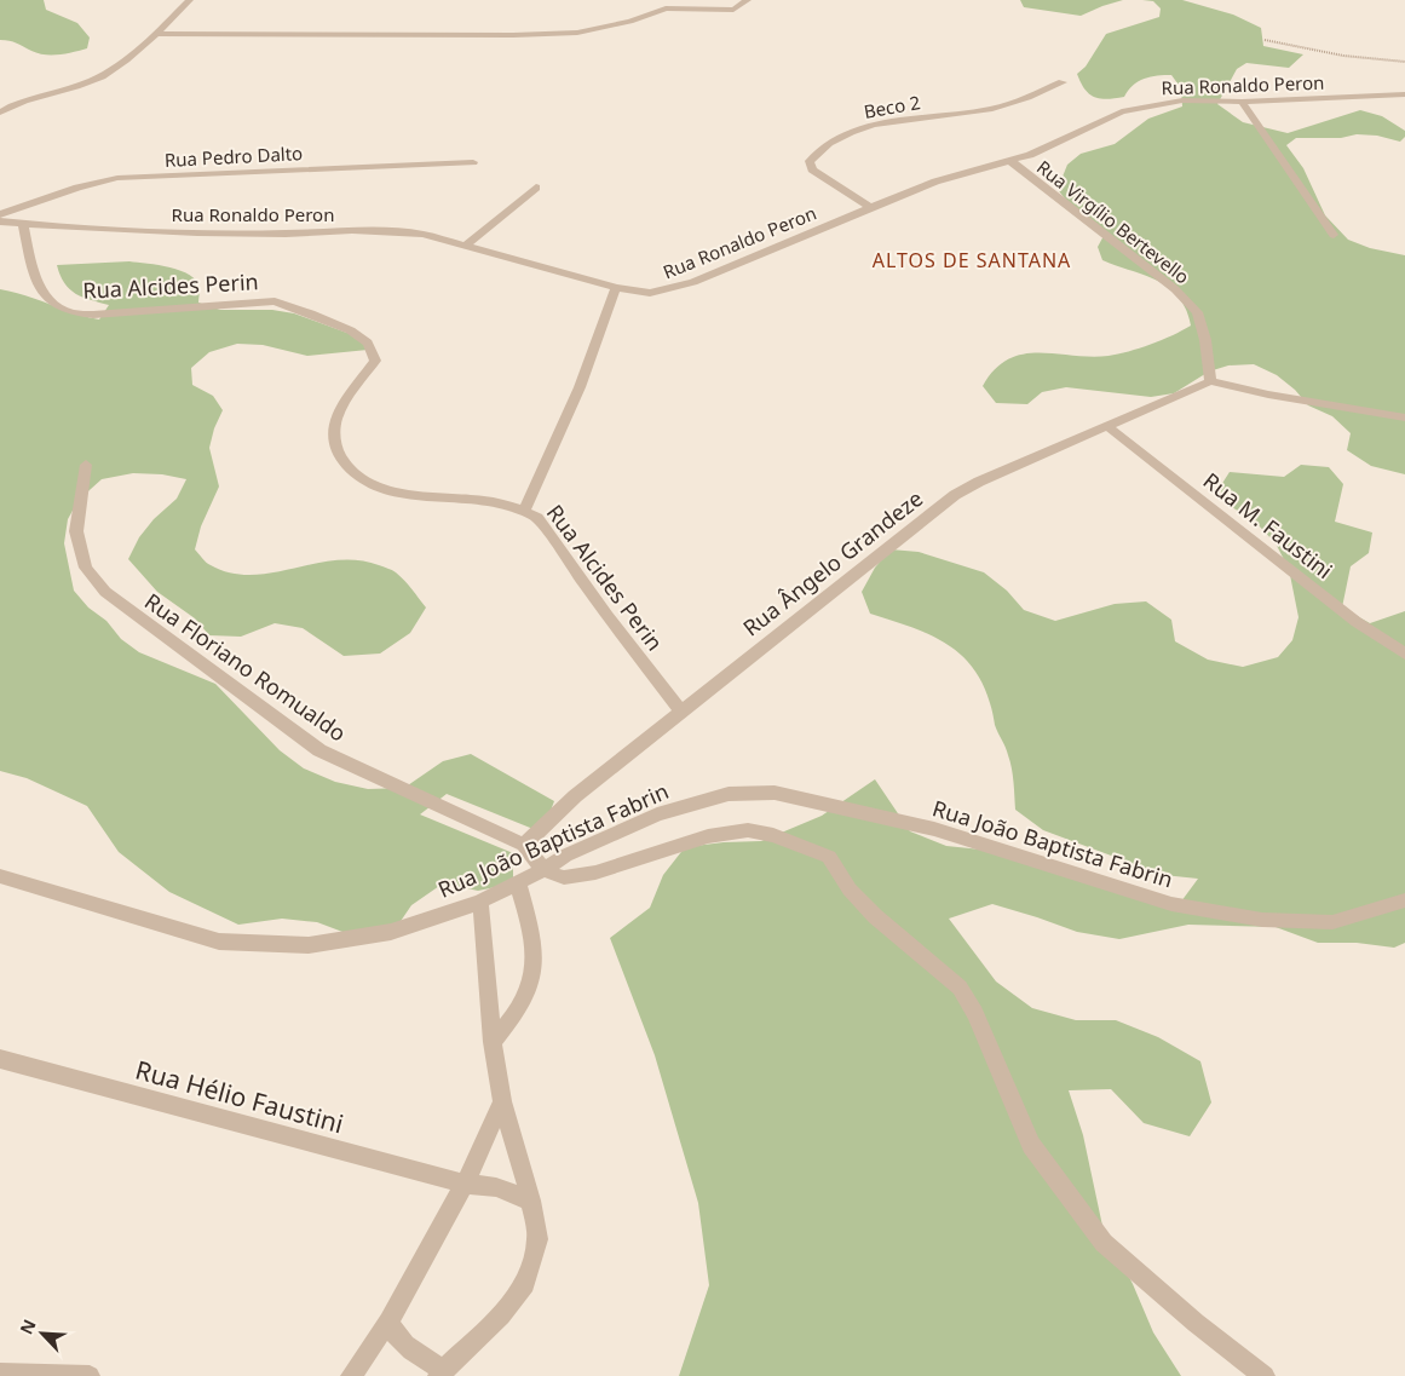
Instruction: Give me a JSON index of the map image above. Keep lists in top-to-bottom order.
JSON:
{
  "streets": {
    "street": [
      "Rua Ronaldo Peron",
      "Beco 2",
      "Rua Pedro Dalto",
      "Rua Virgílio Bertevello",
      "Rua Alcides Perin",
      "Rua M. Faustini",
      "Rua Ângelo Grandeze",
      "Rua Floriano Romualdo",
      "Rua João Baptista Fabrin",
      "Rua Hélio Faustini"
    ]
  },
  "crossings": [
    ["Rua Ronaldo Peron", "Beco 2"],
    ["Rua Ronaldo Peron", "Rua Virgílio Bertevello"],
    ["Rua Ronaldo Peron", "Rua Alcides Perin"],
    ["Rua Virgílio Bertevello", "Rua Ângelo Grandeze"],
    ["Rua Alcides Perin", "Rua Ângelo Grandeze"],
    ["Rua M. Faustini", "Rua Ângelo Grandeze"],
    ["Rua Ângelo Grandeze", "Rua Floriano Romualdo"],
    ["Rua Floriano Romualdo", "Rua João Baptista Fabrin"]
  ],
  "districts": ["ALTOS DE SANTANA"],
  "north": "top left"
}
